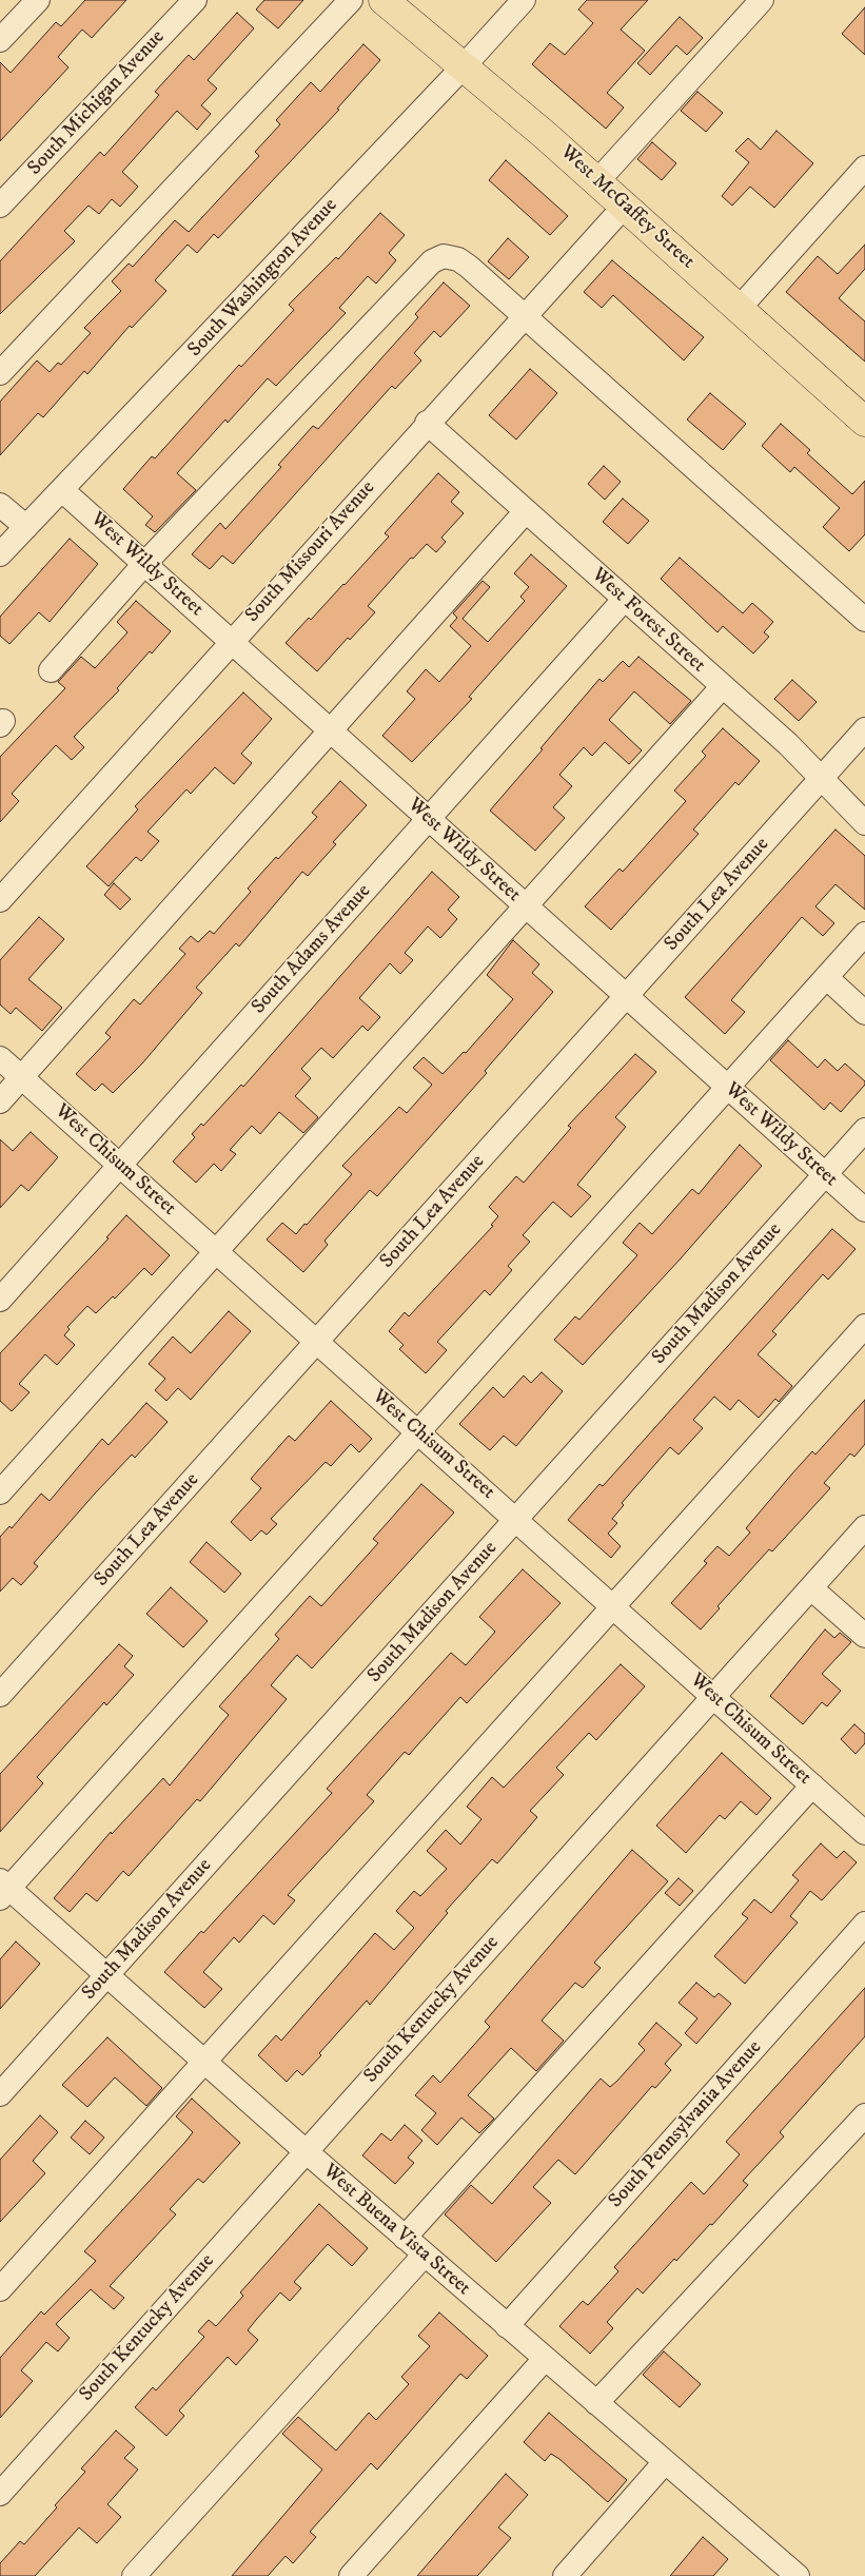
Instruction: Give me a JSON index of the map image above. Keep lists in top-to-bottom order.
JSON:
{
  "streets": {
    "main road": ["West McGaffey Street"],
    "street": [
      "South Michigan Avenue",
      "South Washington Avenue",
      "South Missouri Avenue",
      "West Wildy Street",
      "West Forest Street",
      "South Lea Avenue",
      "South Adams Avenue",
      "West Chisum Street",
      "South Madison Avenue",
      "South Kentucky Avenue",
      "South Pennsylvania Avenue",
      "West Buena Vista Street"
    ]
  },
  "crossings": [
    ["West McGaffey Street", "South Washington Avenue"],
    ["West McGaffey Street", "South Missouri Avenue"],
    ["South Washington Avenue", "West Wildy Street"],
    ["South Missouri Avenue", "West Wildy Street"],
    ["South Missouri Avenue", "West Forest Street"],
    ["West Wildy Street", "South Lea Avenue"],
    ["West Wildy Street", "South Adams Avenue"],
    ["West Wildy Street", "South Madison Avenue"],
    ["West Forest Street", "South Lea Avenue"],
    ["West Forest Street", "South Adams Avenue"],
    ["South Lea Avenue", "West Chisum Street"],
    ["South Adams Avenue", "West Chisum Street"],
    ["West Chisum Street", "South Madison Avenue"],
    ["West Chisum Street", "South Kentucky Avenue"],
    ["South Madison Avenue", "West Buena Vista Street"],
    ["South Kentucky Avenue", "West Buena Vista Street"],
    ["South Pennsylvania Avenue", "West Buena Vista Street"]
  ]
}
